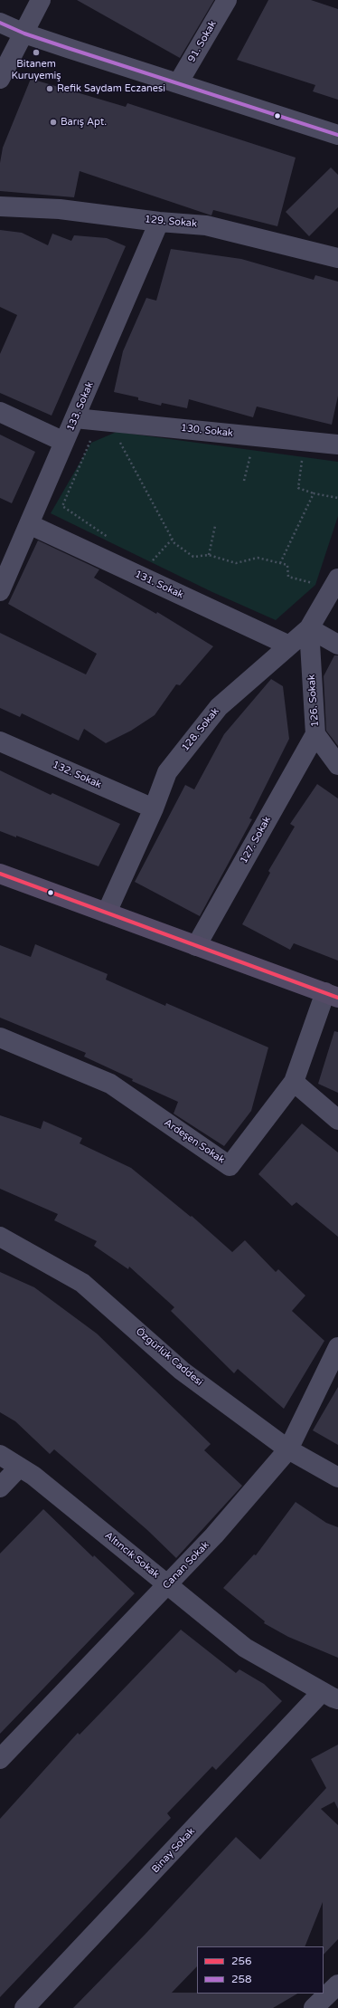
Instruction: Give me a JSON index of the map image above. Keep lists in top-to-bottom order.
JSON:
{
  "streets": {
    "street": [
      "91. Sokak",
      "129. Sokak",
      "133. Sokak",
      "130. Sokak",
      "131. Sokak",
      "126. Sokak",
      "128. Sokak",
      "132. Sokak",
      "127. Sokak",
      "Ardeşen Sokak",
      "Özgürlük Caddesi",
      "Altıncık Sokak",
      "Canan Sokak",
      "Binay Sokak"
    ]
  },
  "crossings": [
    ["129. Sokak", "133. Sokak"],
    ["133. Sokak", "130. Sokak"],
    ["133. Sokak", "131. Sokak"],
    ["131. Sokak", "128. Sokak"],
    ["126. Sokak", "128. Sokak"],
    ["126. Sokak", "127. Sokak"],
    ["128. Sokak", "132. Sokak"],
    ["Özgürlük Caddesi", "Canan Sokak"],
    ["Altıncık Sokak", "Canan Sokak"],
    ["Altıncık Sokak", "Binay Sokak"]
  ],
  "places": ["Bitanem Kuruyemiş", "Refik Saydam Eczanesi", "Barış Apt."],
  "lines": ["transit line 258", "transit line 256"],
  "legend": ["256", "258"]
}
